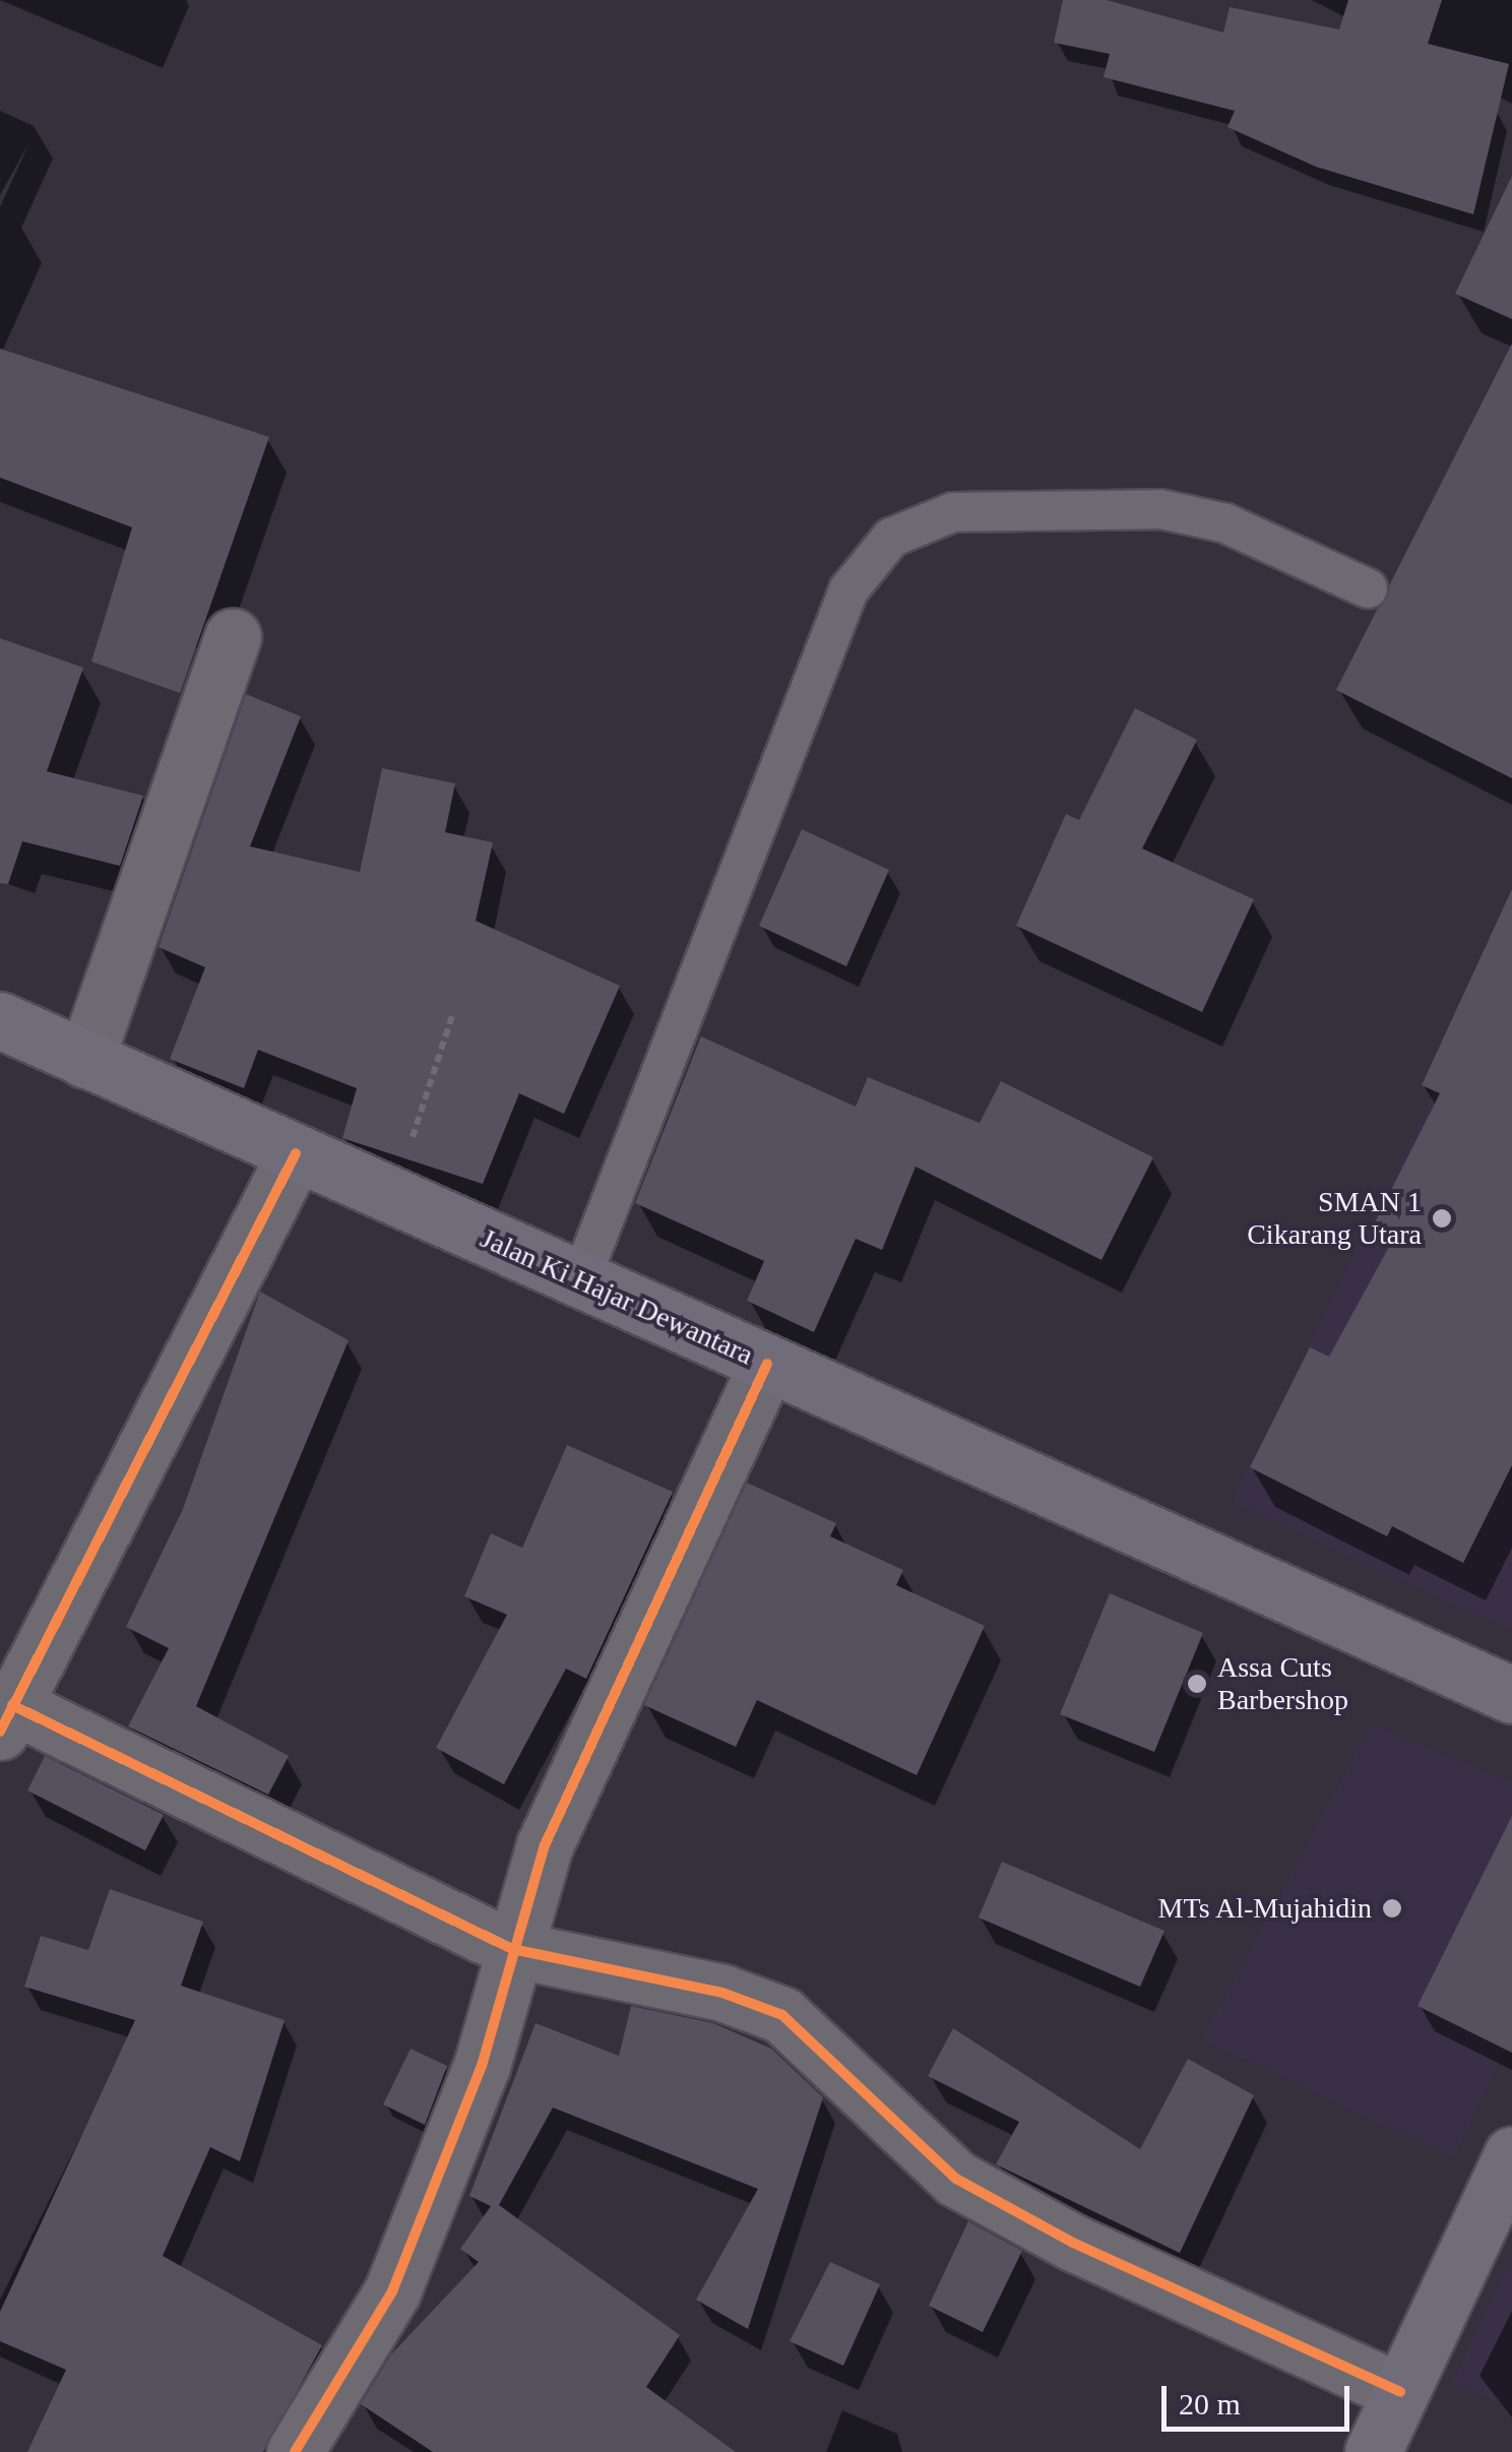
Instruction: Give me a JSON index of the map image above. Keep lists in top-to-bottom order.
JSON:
{
  "streets": {
    "main road": ["Jalan Ki Hajar Dewantara"]
  },
  "places": ["SMAN 1 Cikarang Utara", "Assa Cuts Barbershop", "MTs Al-Mujahidin"],
  "scale_bar": "20 m"
}
